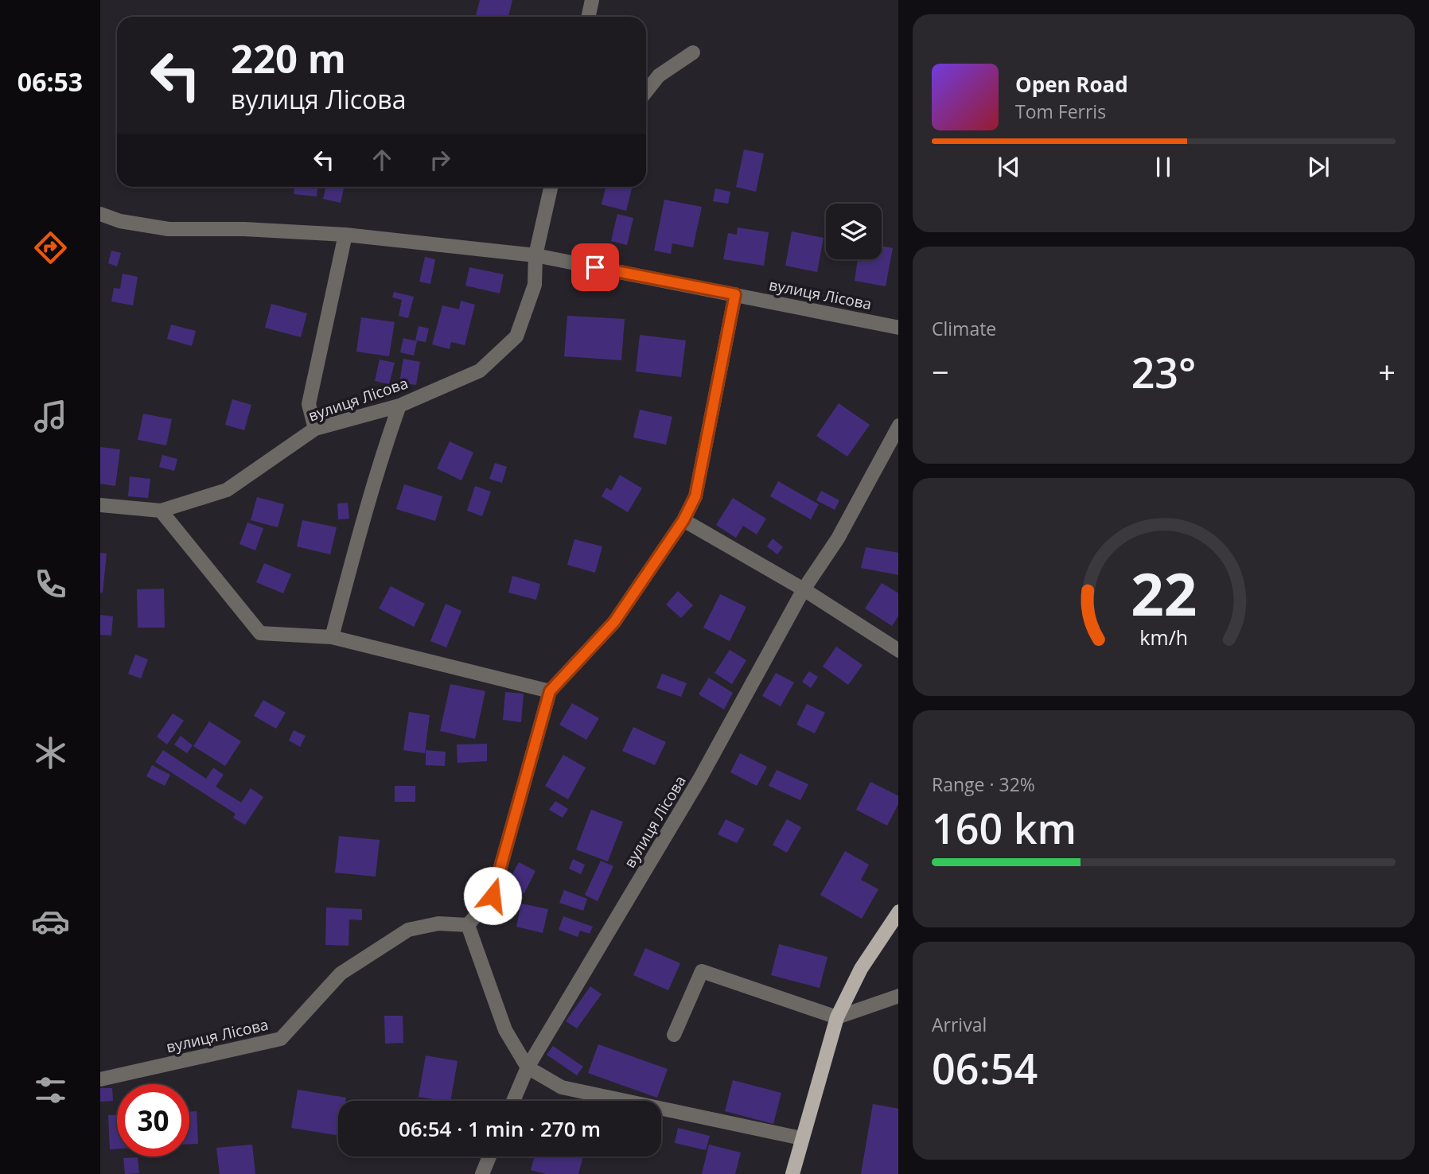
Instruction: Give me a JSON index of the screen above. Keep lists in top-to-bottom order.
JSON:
{
  "streets": {
    "street": ["вулиця Лісова"]
  },
  "page": {
    "tabs": "06:53",
    "turn": ["220 m", "вулиця Лісова"],
    "song": ["Open Road", "Tom Ferris"],
    "tile": [
      "Climate",
      ["Range · 32%", "160 km"],
      ["Arrival", "06:54"]
    ],
    "heat": ["−", "23°", "+"],
    "limit": "30",
    "trip": "06:54 · 1 min · 270 m",
    "gauge": ["22", "km/h"]
  }
}
